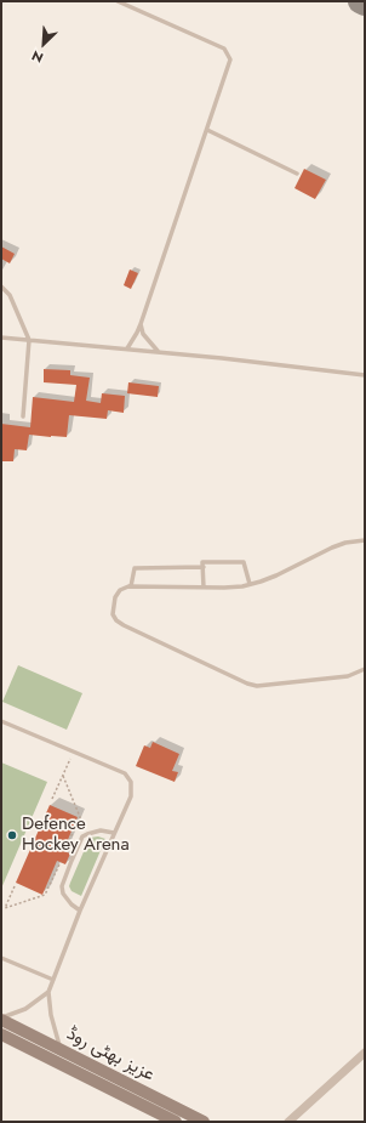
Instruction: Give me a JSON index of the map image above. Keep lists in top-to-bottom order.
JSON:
{
  "streets": {
    "main road": ["عزیز بھٹی روڈ"]
  },
  "places": ["Defence Hockey Arena"],
  "north": "bottom left"
}
